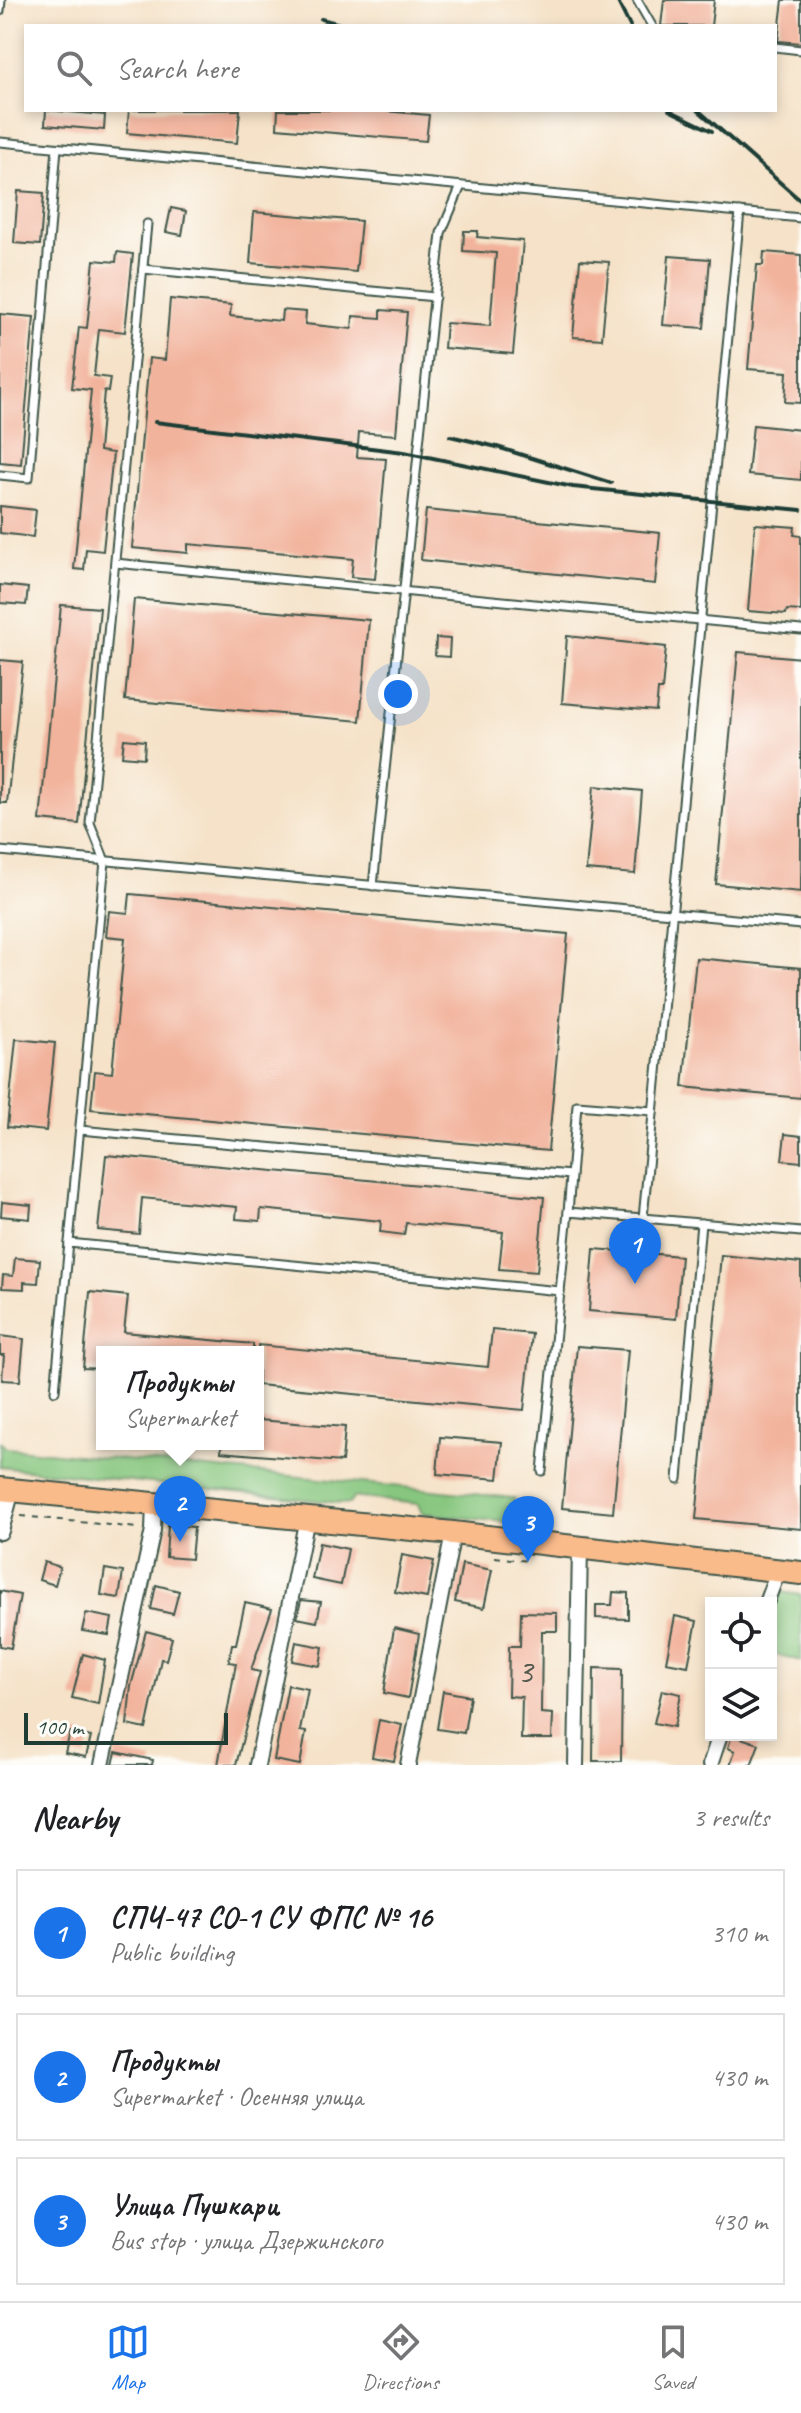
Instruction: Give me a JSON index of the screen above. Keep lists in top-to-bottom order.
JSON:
{
  "house_numbers": ["3"],
  "scale_bar": "100 m",
  "page": {
    "search": "Search here",
    "pins": ["1", "2", "3"],
    "popup": ["Продукты", "Supermarket"],
    "scale": "100 m",
    "heading": ["Nearby", "3 results"],
    "list": [
      {
        "mark": "1",
        "name": "СПЧ-47 СО-1 СУ ФПС № 16",
        "note": "Public building",
        "value": "310 m"
      },
      {
        "mark": "2",
        "name": "Продукты",
        "note": "Supermarket · Осенняя улица",
        "value": "430 m"
      },
      {
        "mark": "3",
        "name": "Улица Пушкари",
        "note": "Bus stop · улица Дзержинского",
        "value": "430 m"
      }
    ],
    "nav": ["Map", "Directions", "Saved"]
  }
}
